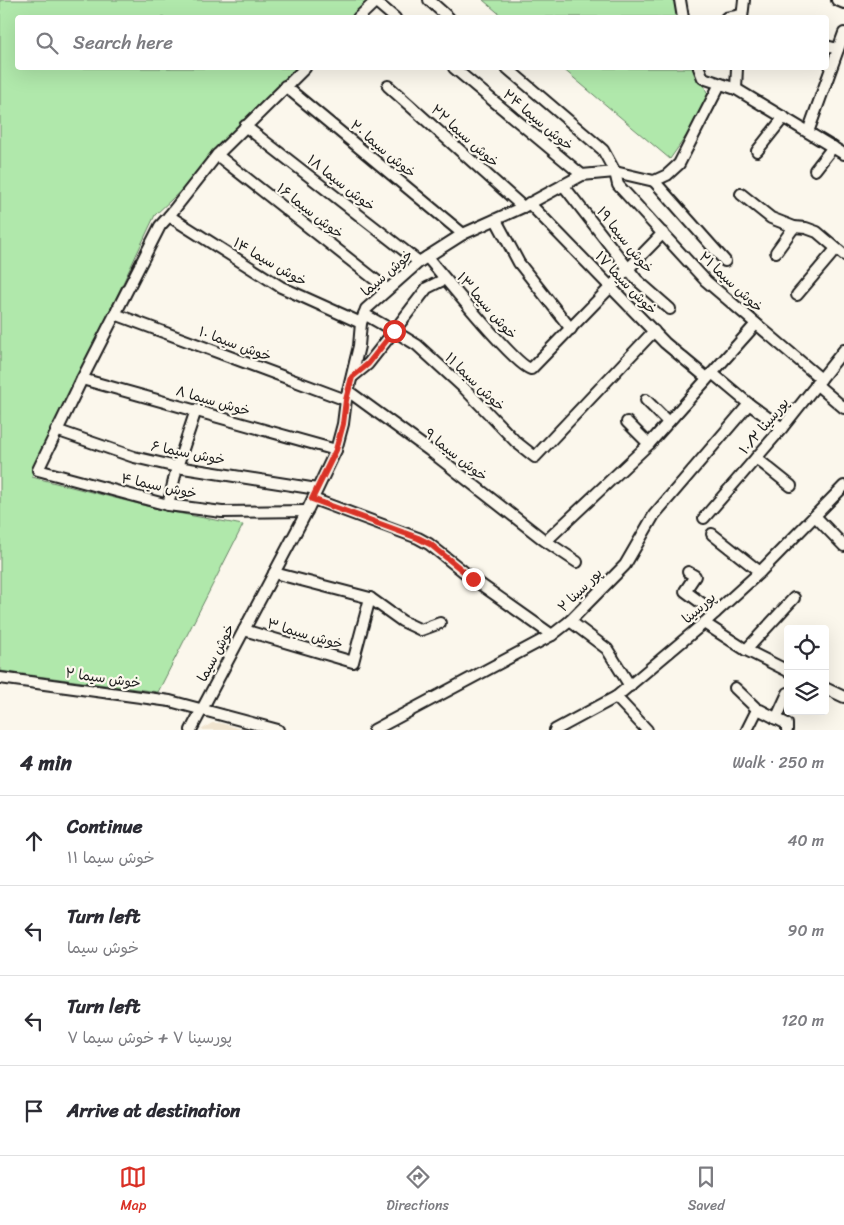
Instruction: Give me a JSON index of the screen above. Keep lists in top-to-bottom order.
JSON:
{
  "streets": {
    "street": [
      "خوش سیما ۲۴",
      "خوش سیما ۲۲",
      "خوش سیما ۲۰",
      "خوش سیما ۱۸",
      "خوش سیما ۱۶",
      "خوش سیما ۱۹",
      "خوش سیما ۱۴",
      "خوش سیما",
      "خوش سیما ۲۱",
      "خوش سیما ۱۷",
      "خوش سیما ۱۳",
      "خوش سیما ۱۰",
      "خوش سیما ۱۱",
      "خوش سیما ۸",
      "پورسینا ۱۰/۲",
      "خوش سیما ۶",
      "خوش سیما ۹",
      "خوش سیما ۴",
      "پور سینا ۲",
      "پورسینا",
      "خوش سیما ۳",
      "خوش سیما ۲"
    ]
  },
  "crossings": [
    ["خوش سیما ۲۴", "خوش سیما"],
    ["خوش سیما ۲۲", "خوش سیما"],
    ["خوش سیما ۲۲", "خوش سیما ۱۷"],
    ["خوش سیما ۲۰", "خوش سیما"],
    ["خوش سیما ۱۸", "خوش سیما"],
    ["خوش سیما ۱۸", "خوش سیما ۱۳"],
    ["خوش سیما ۱۶", "خوش سیما"],
    ["خوش سیما ۱۹", "خوش سیما"],
    ["خوش سیما ۱۴", "خوش سیما"],
    ["خوش سیما ۱۴", "خوش سیما ۱۱"],
    ["خوش سیما", "خوش سیما ۲۱"],
    ["خوش سیما", "خوش سیما ۱۷"],
    ["خوش سیما", "خوش سیما ۱۳"],
    ["خوش سیما", "خوش سیما ۱۰"],
    ["خوش سیما", "خوش سیما ۱۱"],
    ["خوش سیما", "خوش سیما ۸"],
    ["خوش سیما", "خوش سیما ۶"],
    ["خوش سیما", "خوش سیما ۹"],
    ["خوش سیما", "خوش سیما ۴"],
    ["خوش سیما", "خوش سیما ۳"],
    ["خوش سیما", "خوش سیما ۲"],
    ["خوش سیما ۲۱", "پورسینا ۱۰/۲"],
    ["خوش سیما ۱۷", "خوش سیما ۱۱"],
    ["خوش سیما ۱۷", "پورسینا ۱۰/۲"],
    ["خوش سیما ۱۷", "پور سینا ۲"],
    ["خوش سیما ۱۰", "خوش سیما ۹"],
    ["خوش سیما ۶", "خوش سیما ۴"]
  ],
  "page": {
    "search": "Search here",
    "heading": ["4 min", "Walk · 250 m"],
    "list": [
      ["Continue", "خوش سیما ۱۱", "40 m"],
      ["Turn left", "خوش سیما", "90 m"],
      ["Turn left", "پورسینا ۷ + خوش سیما ۷", "120 m"],
      "Arrive at destination"
    ],
    "nav": ["Map", "Directions", "Saved"]
  }
}
